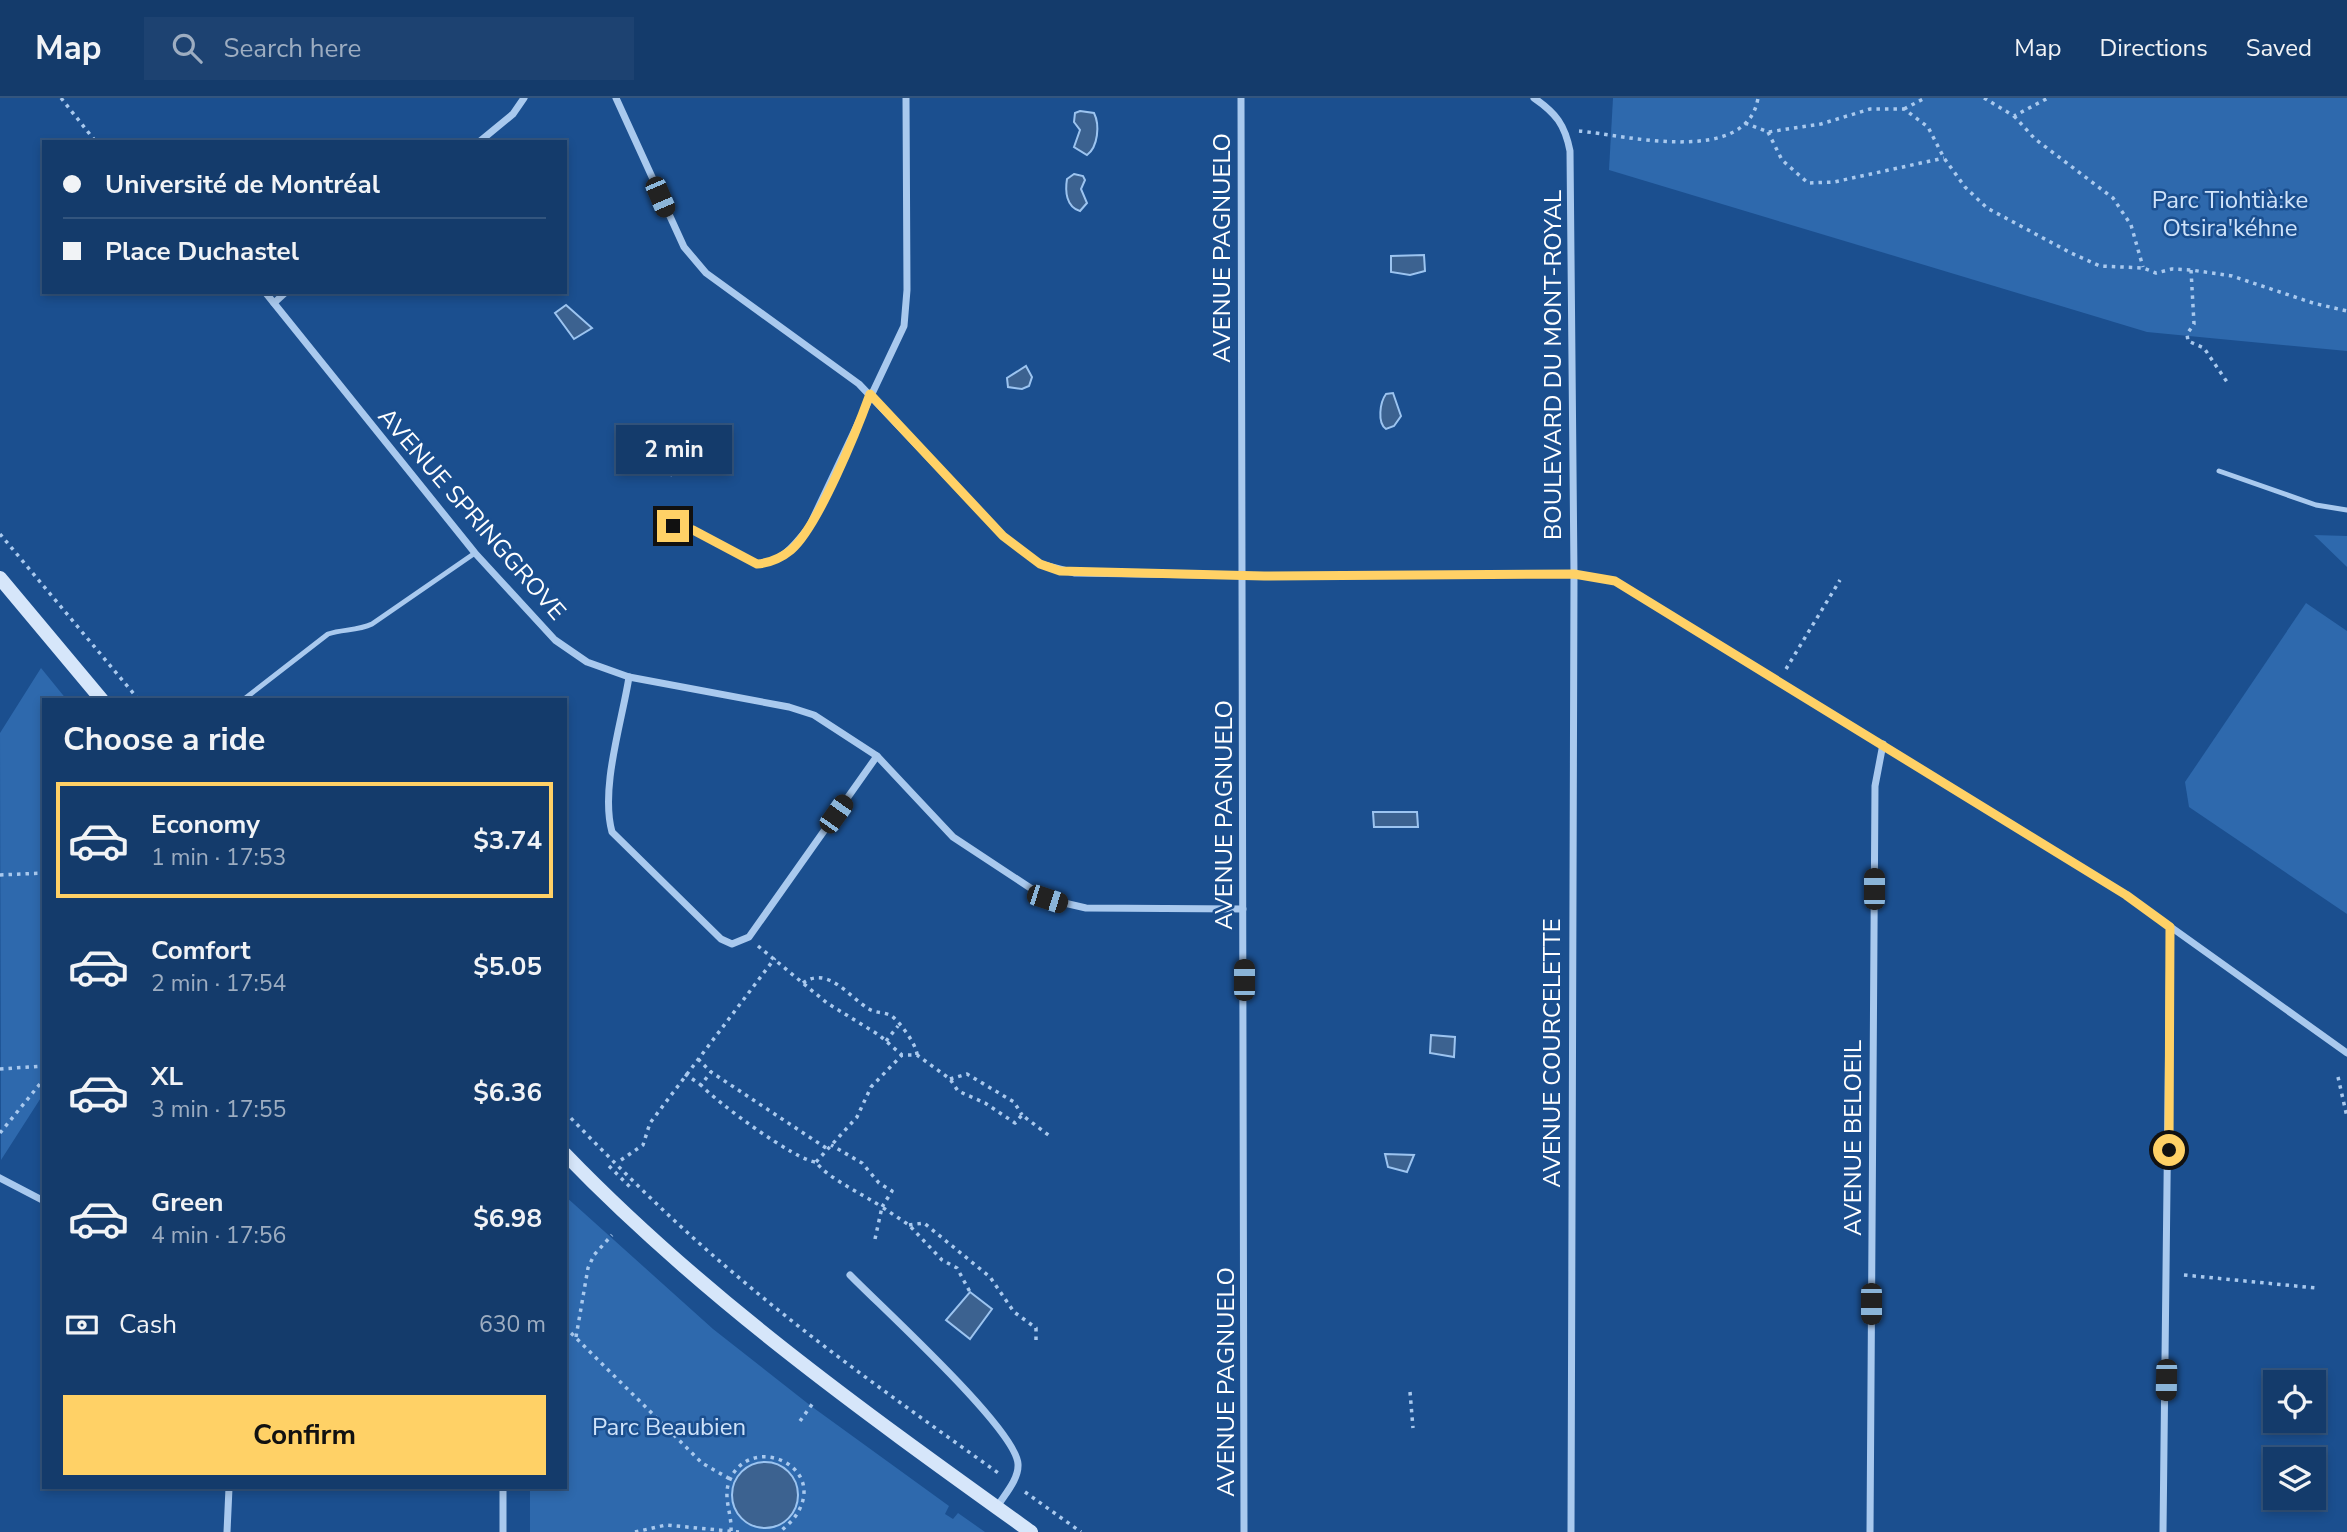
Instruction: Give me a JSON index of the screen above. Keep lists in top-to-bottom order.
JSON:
{
  "streets": {
    "street": [
      "AVENUE PAGNUELO",
      "BOULEVARD DU MONT-ROYAL",
      "AVENUE SPRINGGROVE",
      "AVENUE COURCELETTE",
      "AVENUE BELOEIL"
    ]
  },
  "crossings": [
    ["AVENUE PAGNUELO", "AVENUE SPRINGGROVE"],
    ["BOULEVARD DU MONT-ROYAL", "AVENUE COURCELETTE"],
    ["BOULEVARD DU MONT-ROYAL", "AVENUE BELOEIL"]
  ],
  "parks": ["Parc Tiohtià:ke Otsira'kéhne", "Parc Beaubien"],
  "page": {
    "header": "Map",
    "search": "Search here",
    "nav": ["Map", "Directions", "Saved"],
    "banner": ["Université de Montréal", "Place Duchastel"],
    "bubble": "2 min",
    "heading": "Choose a ride",
    "list": [
      {
        "name": "Economy",
        "note": "1 min · 17:53",
        "value": "$3.74"
      },
      {
        "name": "Comfort",
        "note": "2 min · 17:54",
        "value": "$5.05"
      },
      {
        "name": "XL",
        "note": "3 min · 17:55",
        "value": "$6.36"
      },
      {
        "name": "Green",
        "note": "4 min · 17:56",
        "value": "$6.98"
      }
    ],
    "pay": ["Cash", "630 m"],
    "buttons": "Confirm"
  }
}
